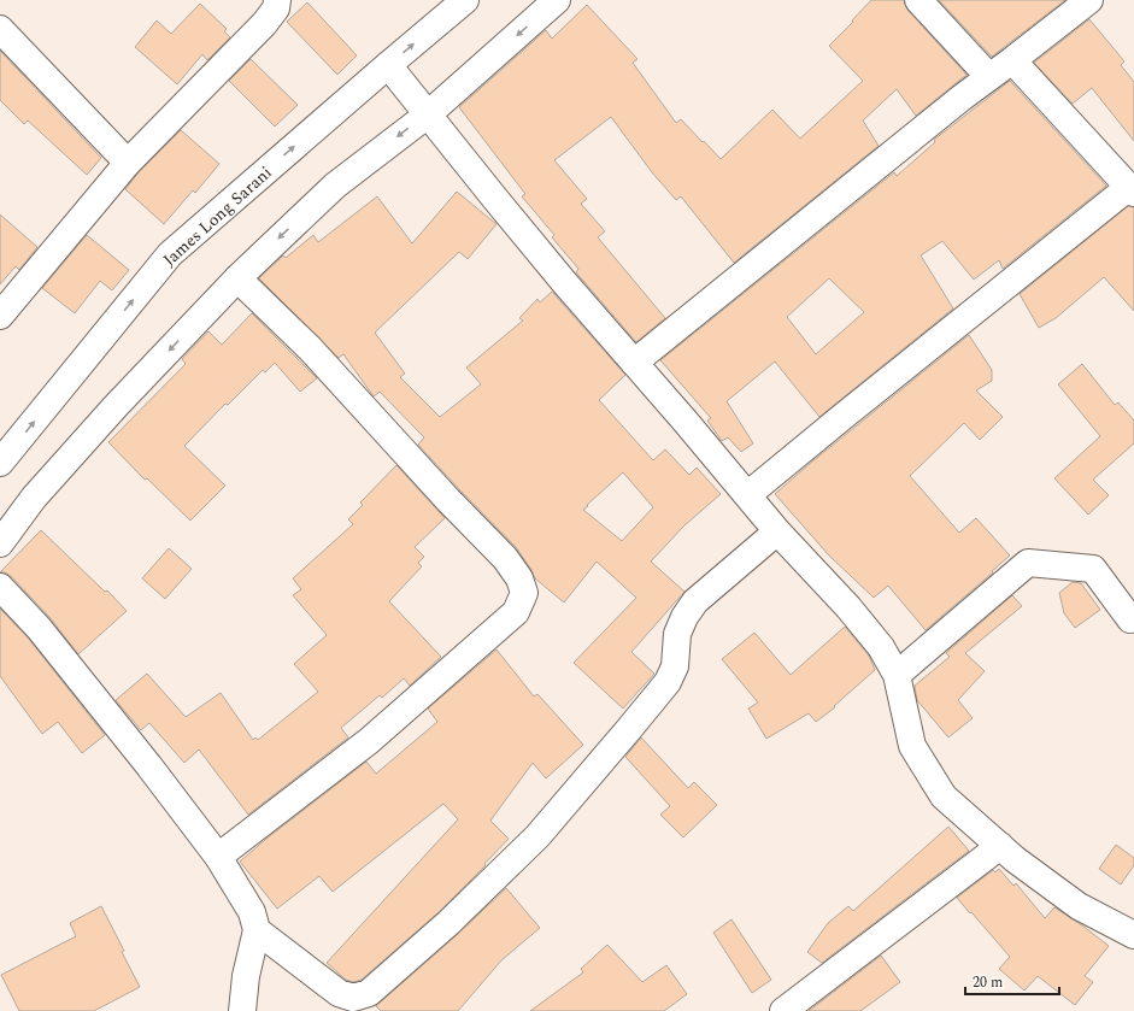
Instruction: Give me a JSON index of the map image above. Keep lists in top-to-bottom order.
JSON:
{
  "streets": {
    "street": ["James Long Sarani"]
  },
  "scale_bar": "20 m"
}
